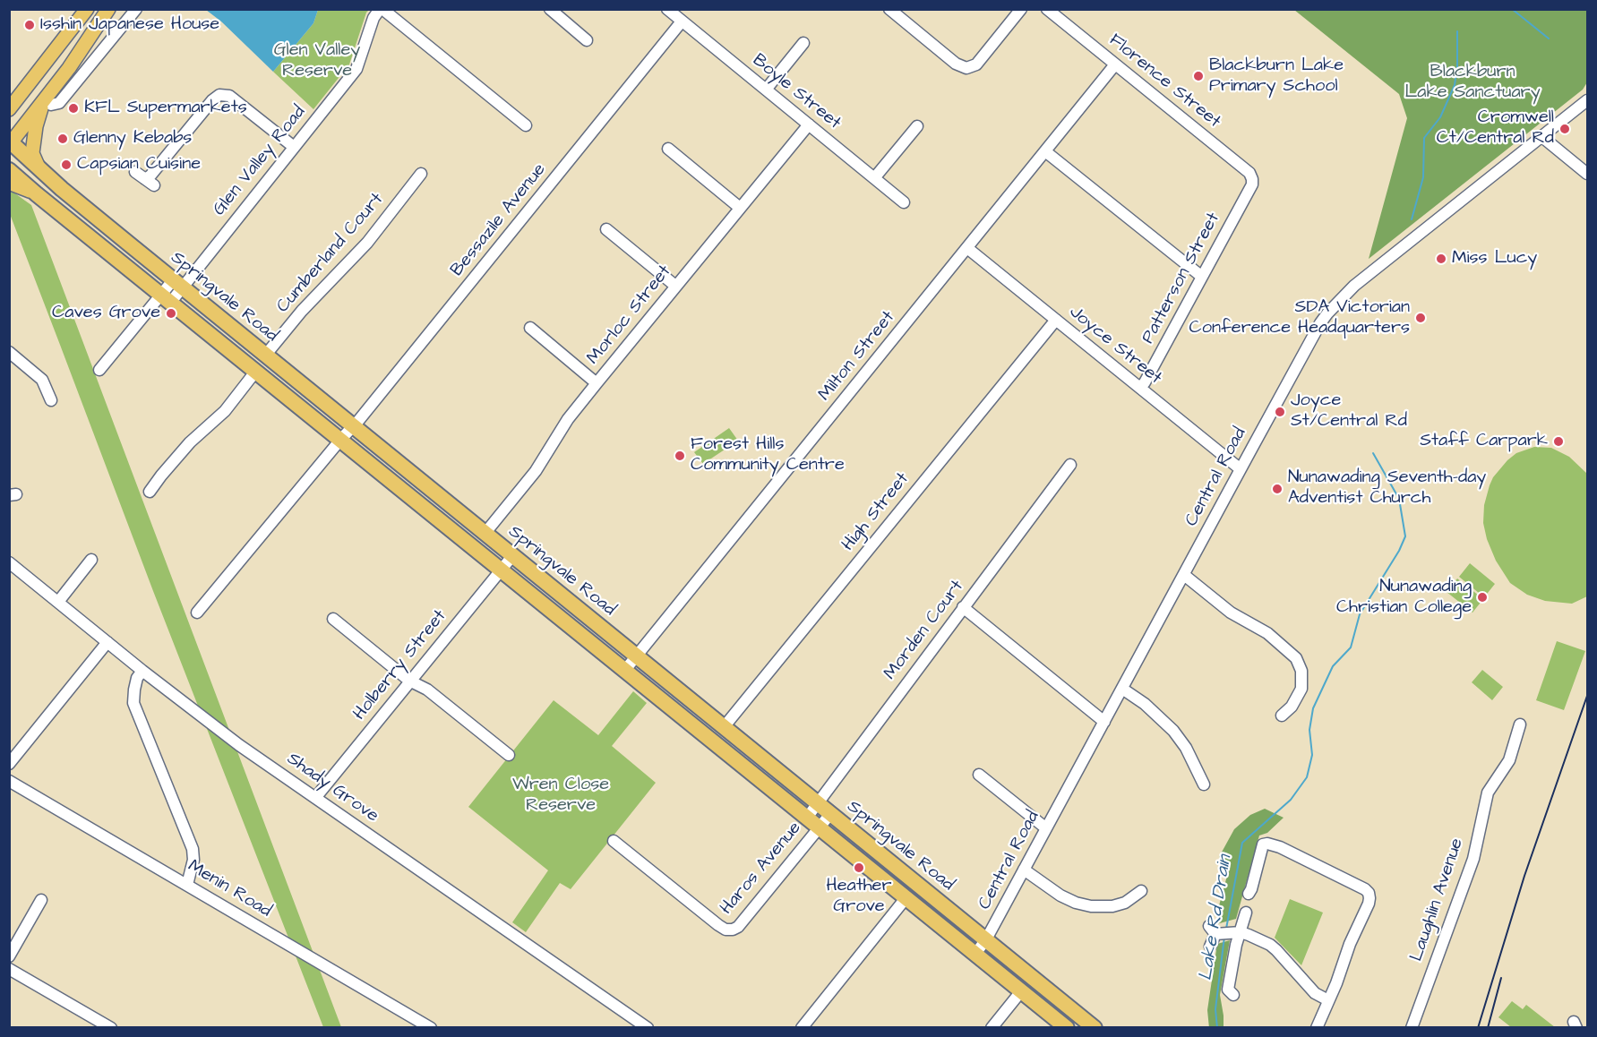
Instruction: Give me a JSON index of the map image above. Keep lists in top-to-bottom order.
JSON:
{
  "streets": {
    "highway": ["Springvale Road"],
    "street": [
      "Florence Street",
      "Boyle Street",
      "Glen Valley Road",
      "Bessazile Avenue",
      "Cumberland Court",
      "Patterson Street",
      "Morloc Street",
      "Joyce Street",
      "Milton Street",
      "Central Road",
      "High Street",
      "Morden Court",
      "Holberry Street",
      "Shady Grove",
      "Haros Avenue",
      "Menin Road",
      "Laughlin Avenue"
    ]
  },
  "crossings": [
    ["Florence Street", "Patterson Street"],
    ["Florence Street", "Milton Street"],
    ["Boyle Street", "Bessazile Avenue"],
    ["Boyle Street", "Morloc Street"],
    ["Glen Valley Road", "Springvale Road"],
    ["Bessazile Avenue", "Springvale Road"],
    ["Cumberland Court", "Springvale Road"],
    ["Patterson Street", "Joyce Street"],
    ["Springvale Road", "Morloc Street"],
    ["Springvale Road", "Milton Street"],
    ["Springvale Road", "Central Road"],
    ["Springvale Road", "High Street"],
    ["Springvale Road", "Morden Court"],
    ["Springvale Road", "Holberry Street"],
    ["Springvale Road", "Haros Avenue"],
    ["Joyce Street", "Milton Street"],
    ["Joyce Street", "Central Road"],
    ["Joyce Street", "High Street"],
    ["Holberry Street", "Shady Grove"]
  ],
  "water": ["Lake Rd Drain"],
  "parks": ["Glen Valley Reserve", "Blackburn Lake Sanctuary", "Wren Close Reserve"],
  "places": [
    "Isshin Japanese House",
    "Blackburn Lake Primary School",
    "KFL Supermarkets",
    "Cromwell Ct/Central Rd",
    "Glenny Kebabs",
    "Capsian Cuisine",
    "Miss Lucy",
    "Caves Grove",
    "SDA Victorian Conference Headquarters",
    "Joyce St/Central Rd",
    "Staff Carpark",
    "Forest Hills Community Centre",
    "Nunawading Seventh-day Adventist Church",
    "Nunawading Christian College",
    "Heather Grove"
  ]
}
